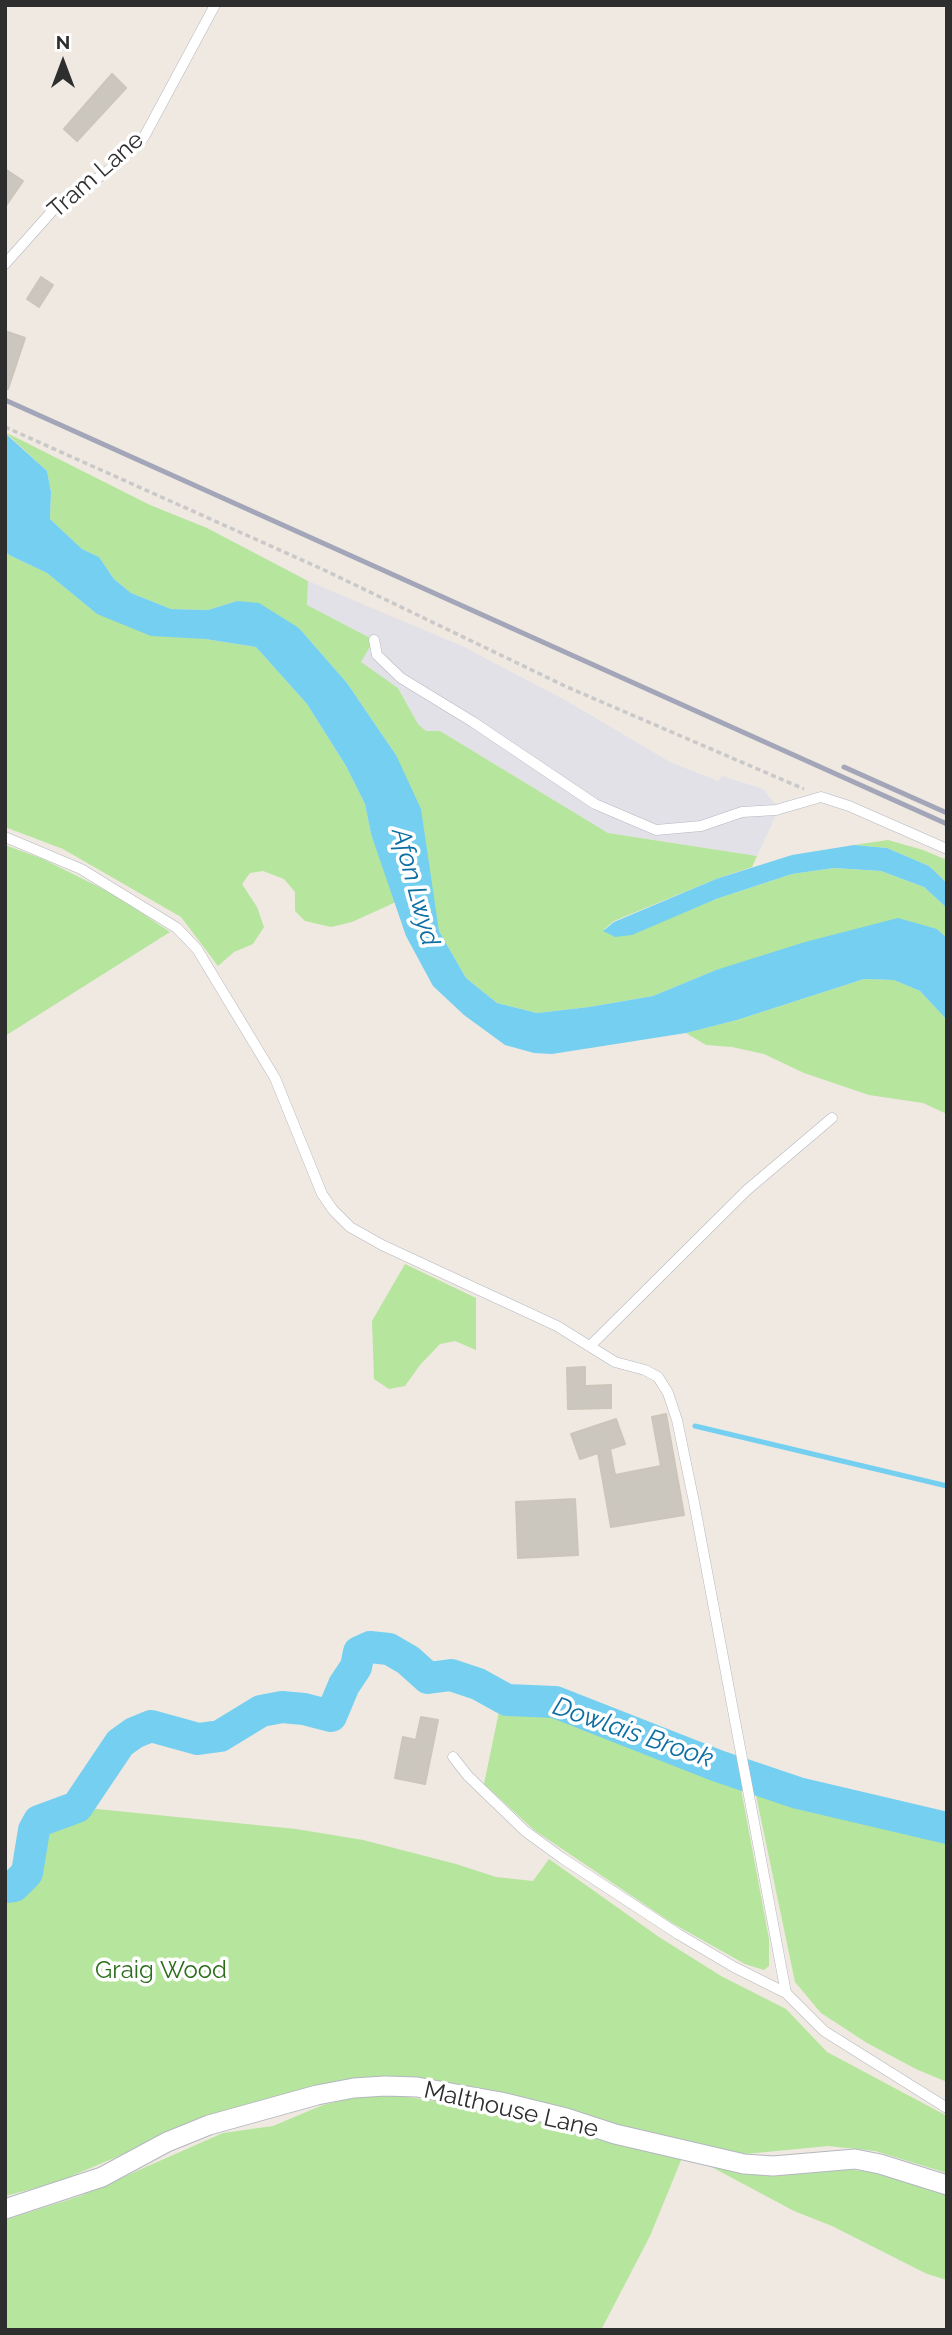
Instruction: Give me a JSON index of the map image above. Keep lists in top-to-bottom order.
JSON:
{
  "streets": {
    "street": ["Malthouse Lane"],
    "lane": ["Tram Lane"]
  },
  "water": ["Afon Lwyd", "Dowlais Brook"],
  "parks": ["Graig Wood"],
  "north": "top"
}
